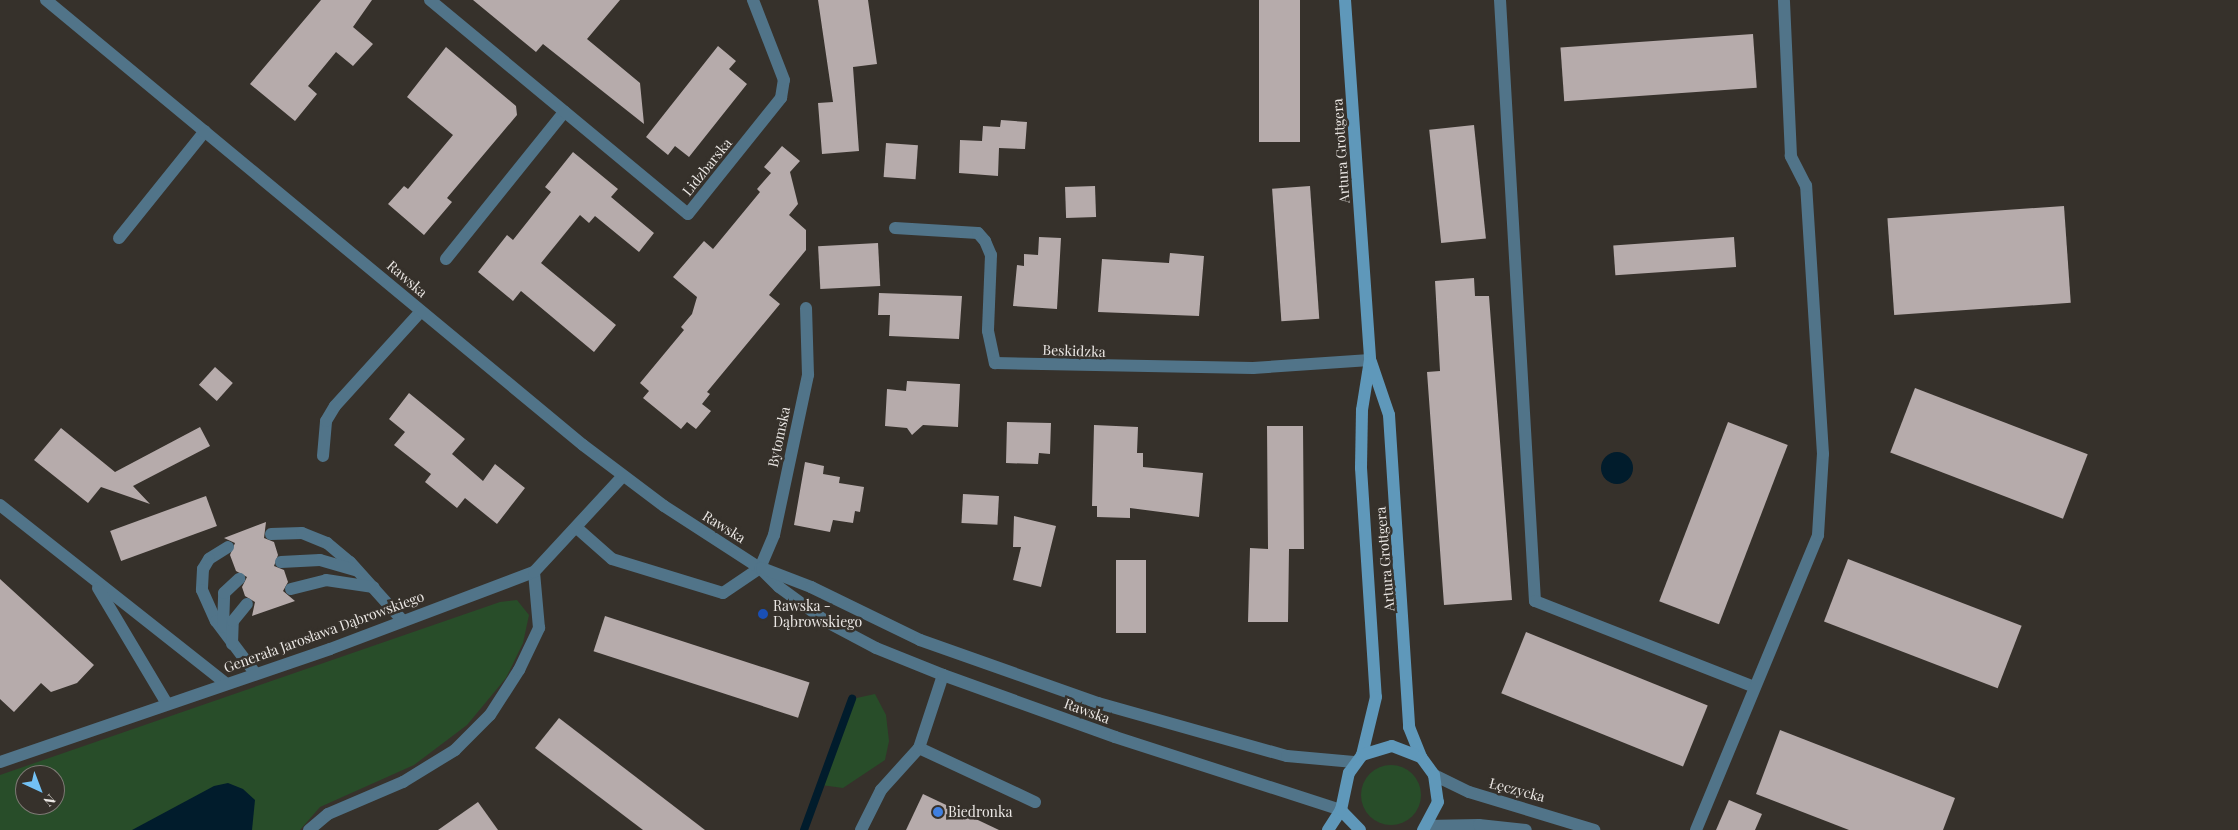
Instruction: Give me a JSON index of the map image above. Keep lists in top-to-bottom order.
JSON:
{
  "streets": {
    "main road": ["Artura Grottgera"],
    "street": [
      "Lidzbarska",
      "Rawska",
      "Beskidzka",
      "Bytomska",
      "Generała Jarosława Dąbrowskiego",
      "Łęczycka"
    ]
  },
  "crossings": [
    ["Artura Grottgera", "Rawska"],
    ["Artura Grottgera", "Beskidzka"],
    ["Artura Grottgera", "Łęczycka"],
    ["Rawska", "Bytomska"],
    ["Rawska", "Generała Jarosława Dąbrowskiego"]
  ],
  "places": ["Rawska - Dąbrowskiego", "Biedronka"],
  "north": "bottom right"
}
